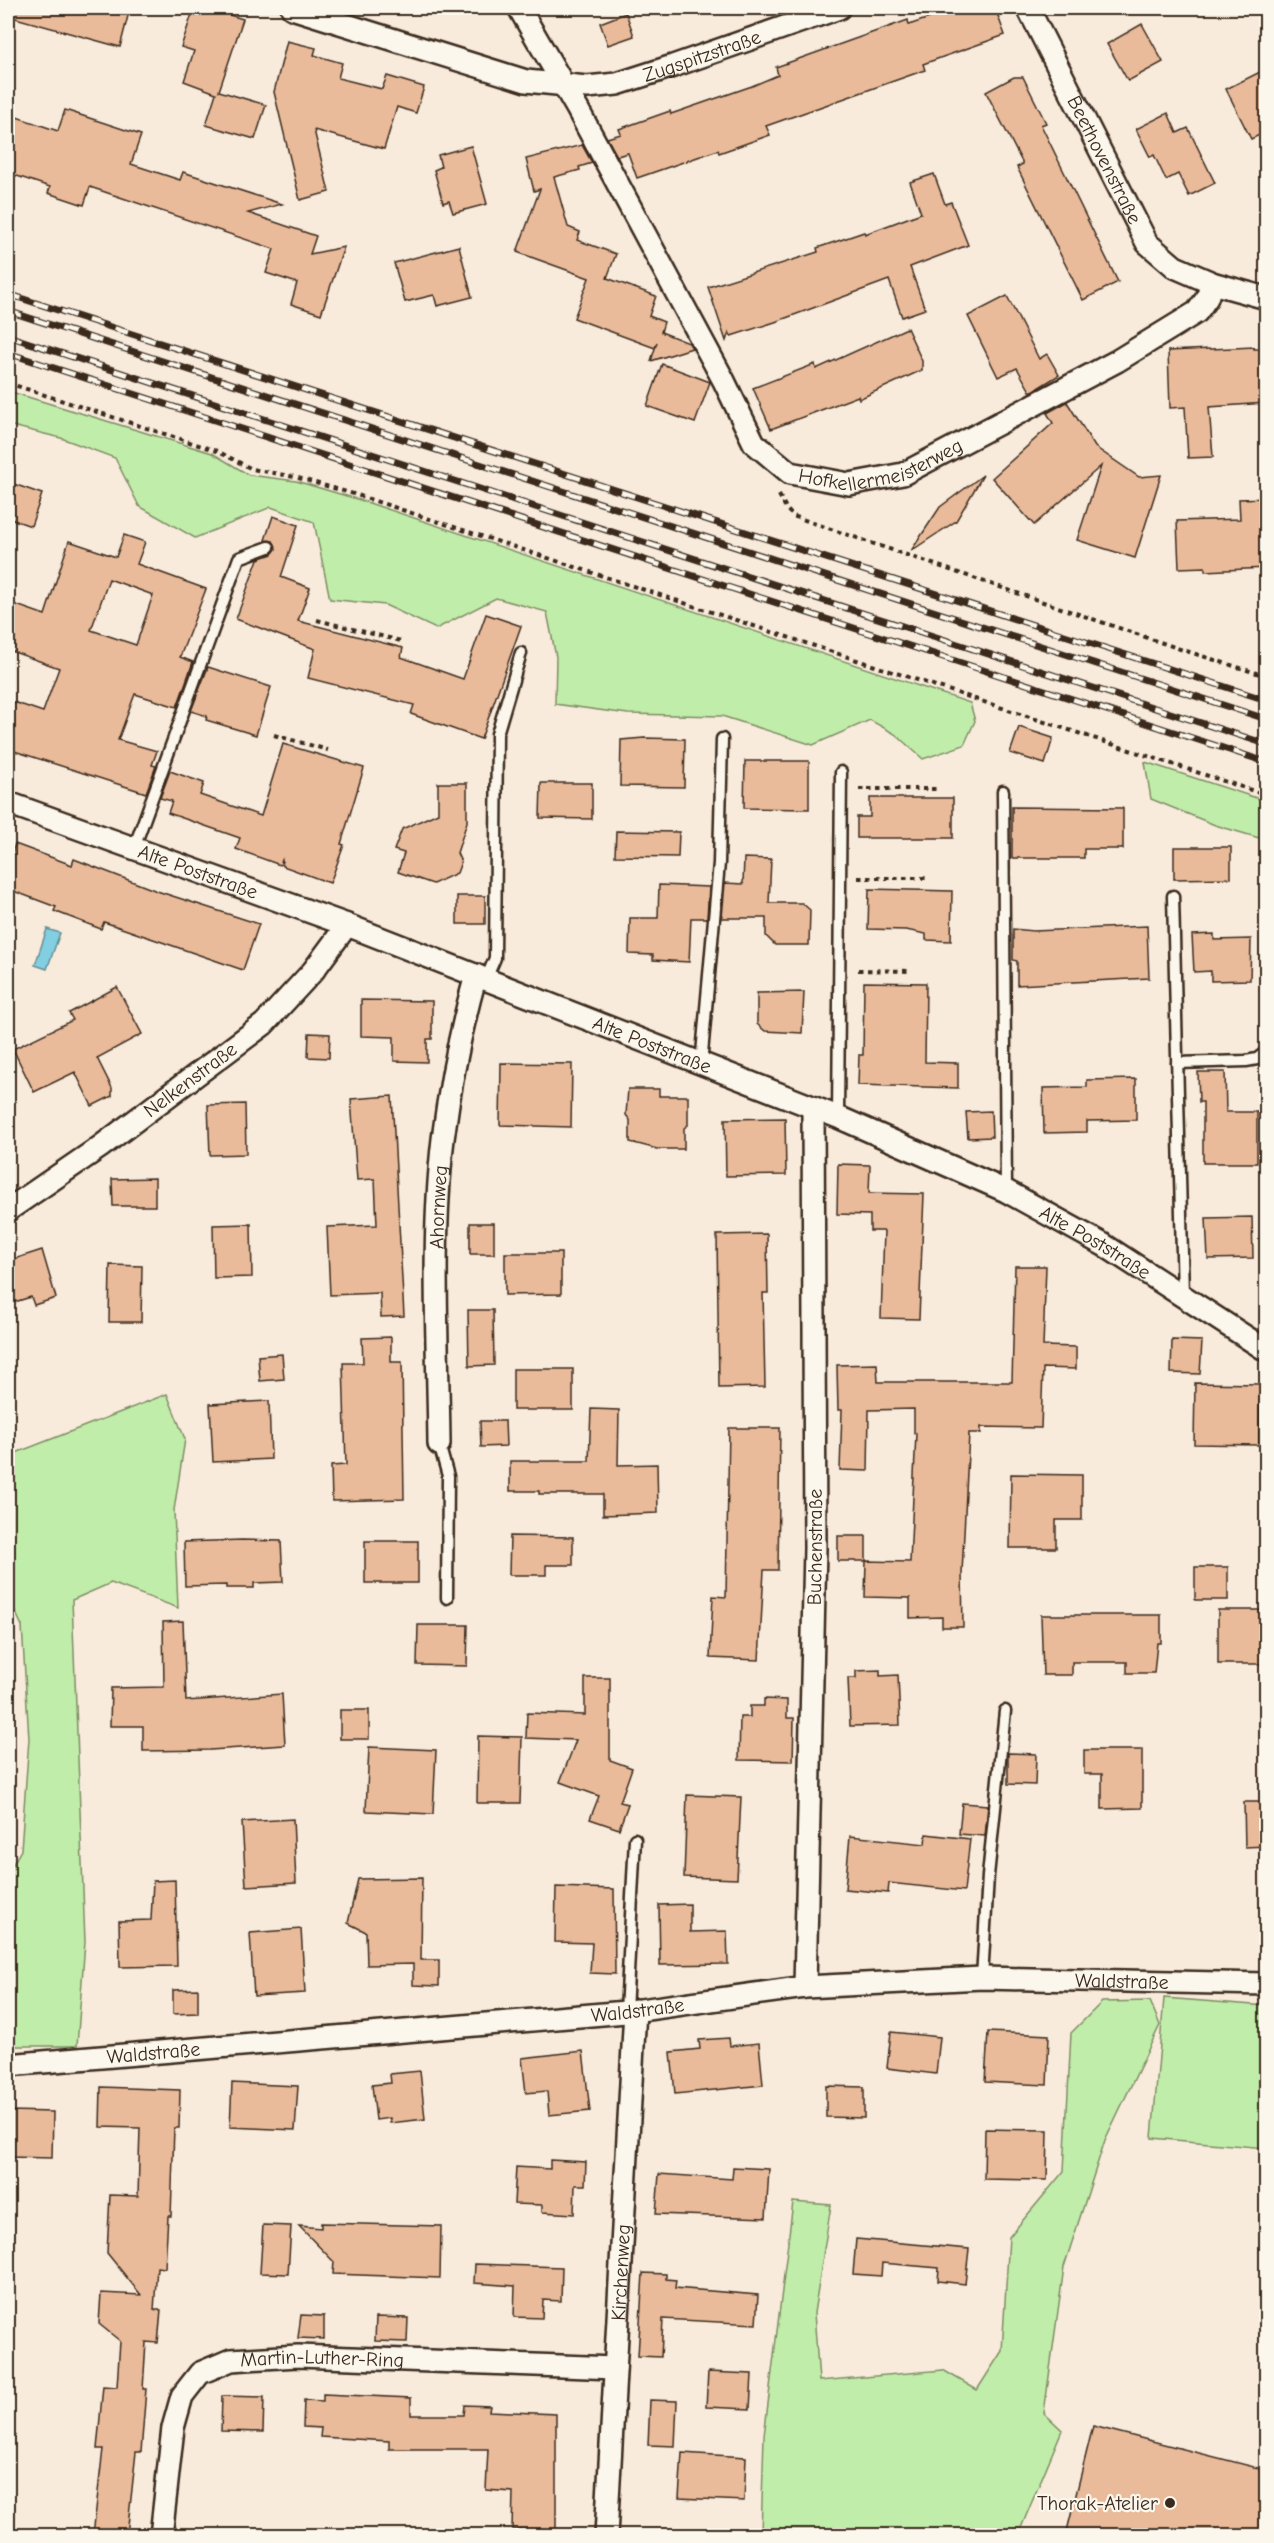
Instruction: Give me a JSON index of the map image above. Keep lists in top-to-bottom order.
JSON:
{
  "streets": {
    "street": [
      "Zugspitzstraße",
      "Beethovenstraße",
      "Hofkellermeisterweg",
      "Alte Poststraße",
      "Nelkenstraße",
      "Ahornweg",
      "Buchenstraße",
      "Waldstraße",
      "Kirchenweg",
      "Martin-Luther-Ring"
    ]
  },
  "crossings": [
    ["Zugspitzstraße", "Hofkellermeisterweg"],
    ["Beethovenstraße", "Hofkellermeisterweg"],
    ["Alte Poststraße", "Nelkenstraße"],
    ["Alte Poststraße", "Ahornweg"],
    ["Alte Poststraße", "Buchenstraße"],
    ["Buchenstraße", "Waldstraße"],
    ["Waldstraße", "Kirchenweg"],
    ["Kirchenweg", "Martin-Luther-Ring"]
  ],
  "places": ["Thorak-Atelier"]
}
